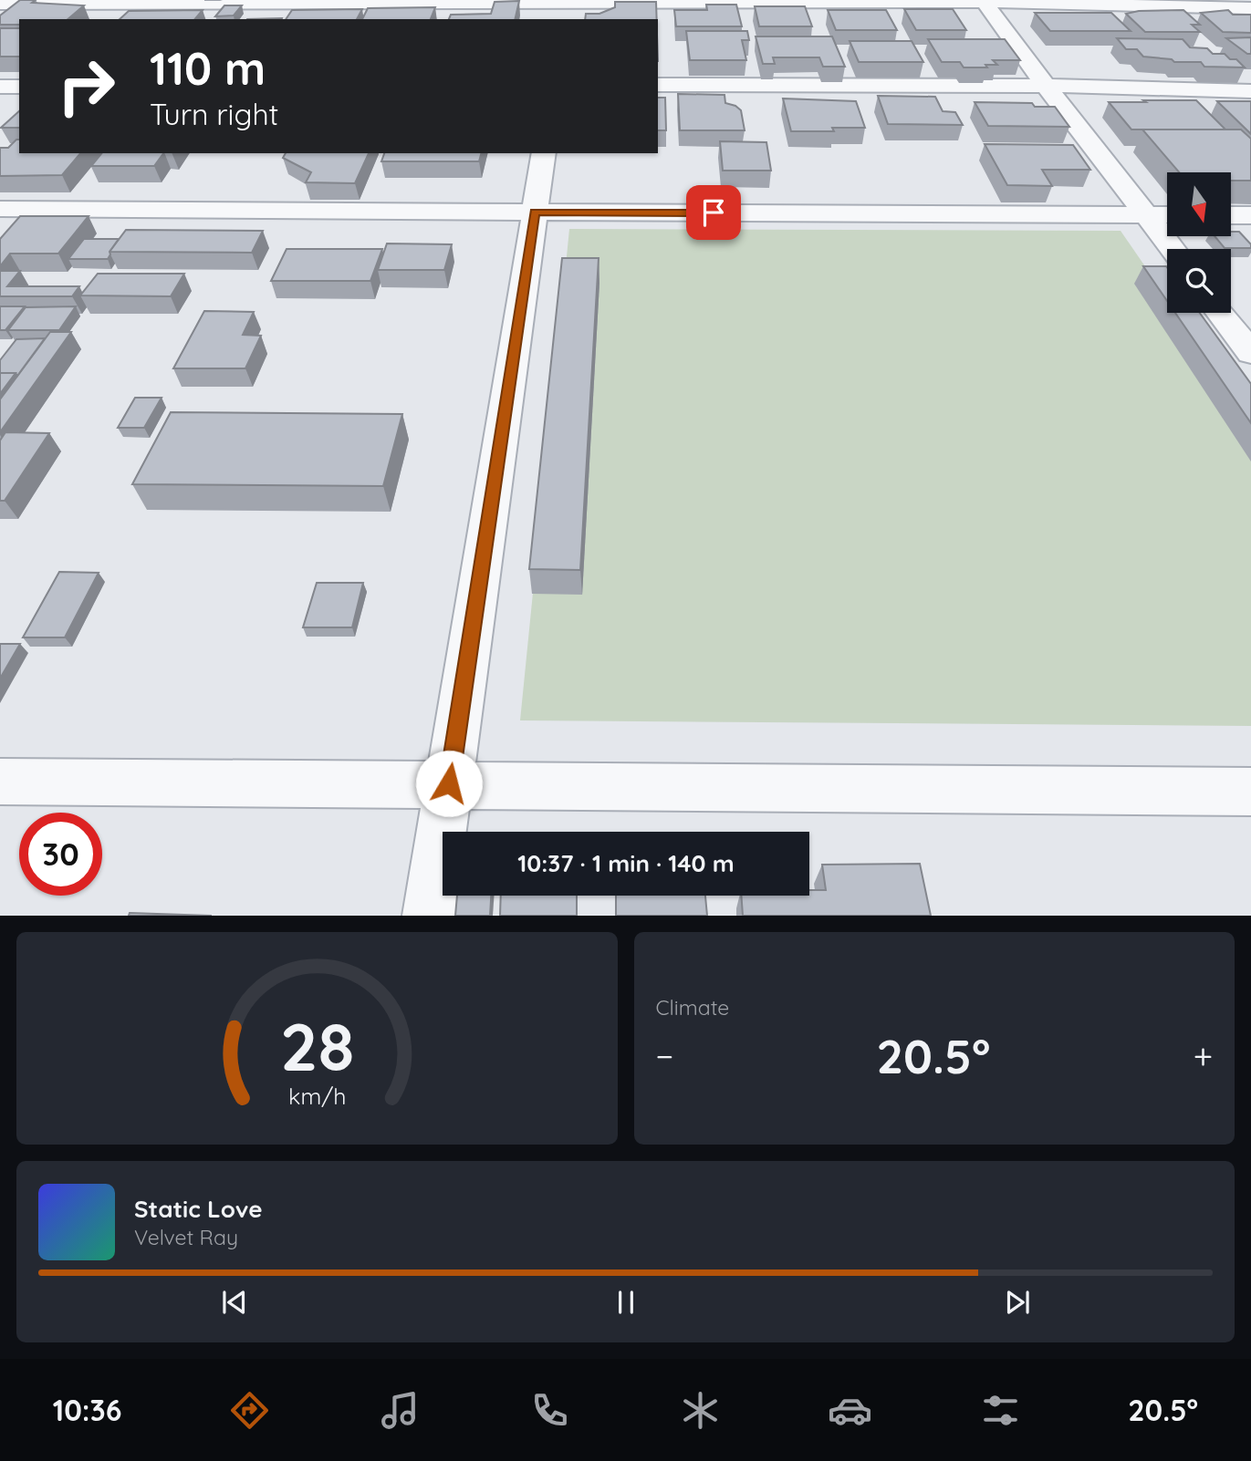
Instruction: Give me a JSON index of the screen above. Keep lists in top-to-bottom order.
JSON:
{
  "north": "bottom",
  "page": {
    "turn": ["110 m", "Turn right"],
    "limit": "30",
    "trip": "10:37 · 1 min · 140 m",
    "tile": "Climate",
    "heat": ["−", "20.5°", "+"],
    "song": ["Static Love", "Velvet Ray"],
    "tabs": ["10:36", "20.5°"],
    "gauge": ["28", "km/h"]
  }
}
